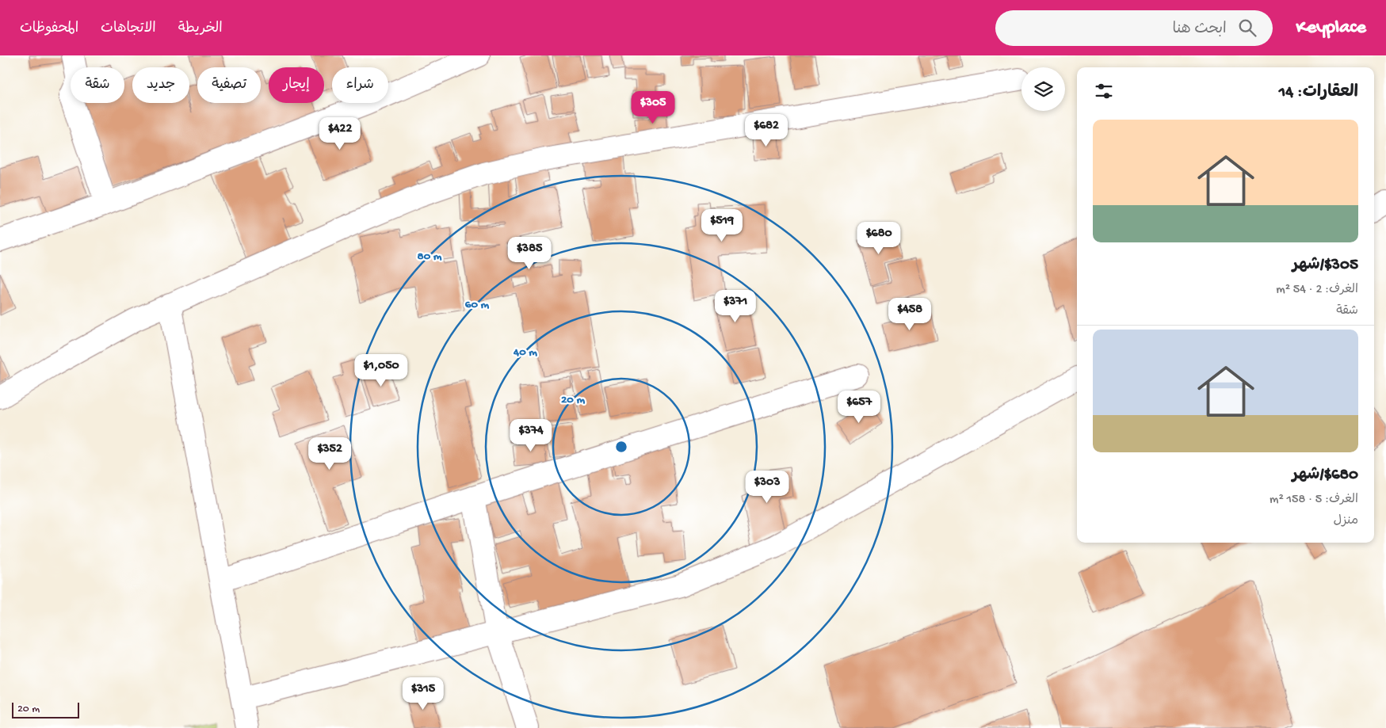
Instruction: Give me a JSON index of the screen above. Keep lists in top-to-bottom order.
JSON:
{
  "scale_bar": "20 m",
  "page": {
    "header": "Keyplace",
    "search": "ابحث هنا",
    "nav": ["الخريطة", "الاتجاهات", "المحفوظات"],
    "chip": [
      "شراء",
      "إيجار",
      "تصفية",
      "جديد",
      "شقة"
    ],
    "heading": "العقارات: 14",
    "price": [
      "$305",
      "$682",
      "$422",
      "$519",
      "$680",
      "$385",
      "$371",
      "$458",
      "$1,050",
      "$657",
      "$374",
      "$352",
      "$303",
      "$315"
    ],
    "list": [
      {
        "name": "$305/شهر",
        "note": "الغرف: 2 · 54 m² · شقة"
      },
      {
        "name": "$680/شهر",
        "note": "الغرف: 5 · 158 m² · منزل"
      }
    ],
    "scale": "20 m"
  },
  "rings": [
    "80 m",
    "60 m",
    "40 m",
    "20 m"
  ]
}
